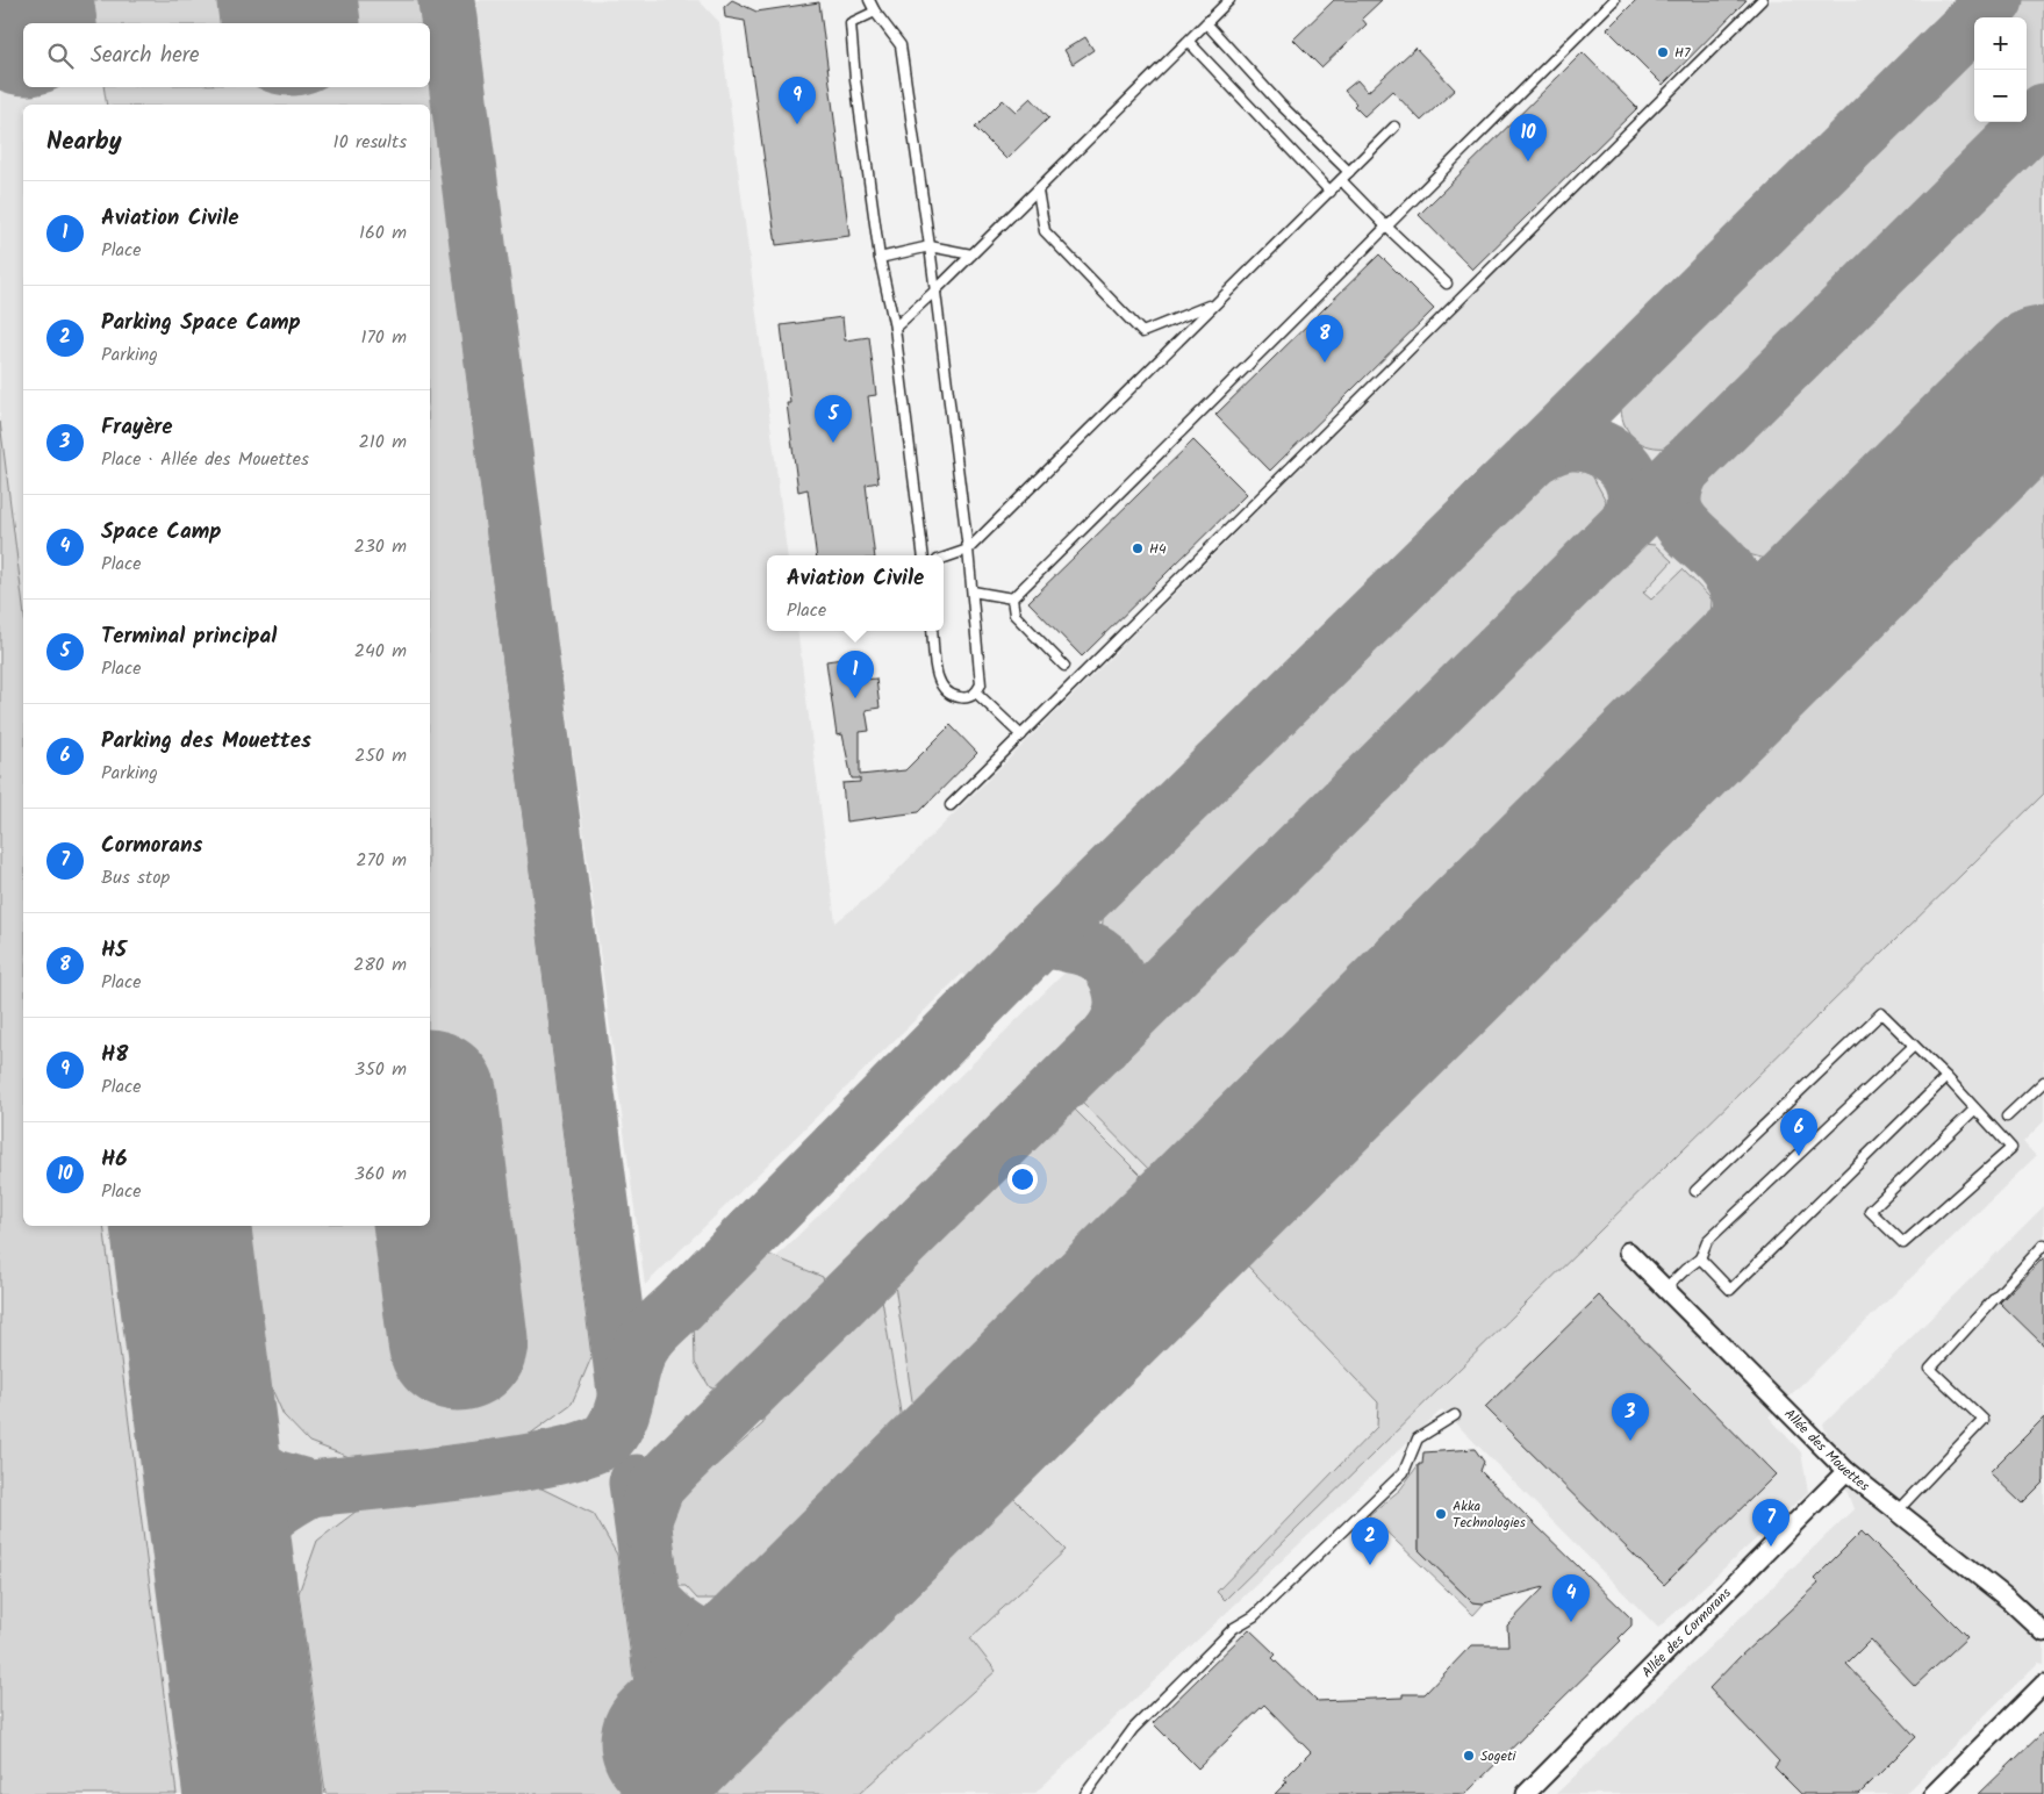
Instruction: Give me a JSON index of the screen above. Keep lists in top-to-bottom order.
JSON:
{
  "streets": {
    "street": ["Allée des Mouettes", "Allée des Cormorans"]
  },
  "crossings": [
    ["Allée des Mouettes", "Allée des Cormorans"]
  ],
  "places": [
    "H7",
    "H4",
    "Akka Technologies",
    "Sogeti"
  ],
  "page": {
    "map_buttons": ["+", "−"],
    "search": "Search here",
    "pins": [
      "9",
      "10",
      "8",
      "5",
      "1",
      "6",
      "3",
      "7",
      "2",
      "4"
    ],
    "heading": ["Nearby", "10 results"],
    "list": [
      {
        "mark": "1",
        "name": "Aviation Civile",
        "note": "Place",
        "value": "160 m"
      },
      {
        "mark": "2",
        "name": "Parking Space Camp",
        "note": "Parking",
        "value": "170 m"
      },
      {
        "mark": "3",
        "name": "Frayère",
        "note": "Place · Allée des Mouettes",
        "value": "210 m"
      },
      {
        "mark": "4",
        "name": "Space Camp",
        "note": "Place",
        "value": "230 m"
      },
      {
        "mark": "5",
        "name": "Terminal principal",
        "note": "Place",
        "value": "240 m"
      },
      {
        "mark": "6",
        "name": "Parking des Mouettes",
        "note": "Parking",
        "value": "250 m"
      },
      {
        "mark": "7",
        "name": "Cormorans",
        "note": "Bus stop",
        "value": "270 m"
      },
      {
        "mark": "8",
        "name": "H5",
        "note": "Place",
        "value": "280 m"
      },
      {
        "mark": "9",
        "name": "H8",
        "note": "Place",
        "value": "350 m"
      },
      {
        "mark": "10",
        "name": "H6",
        "note": "Place",
        "value": "360 m"
      }
    ],
    "popup": ["Aviation Civile", "Place"]
  }
}
